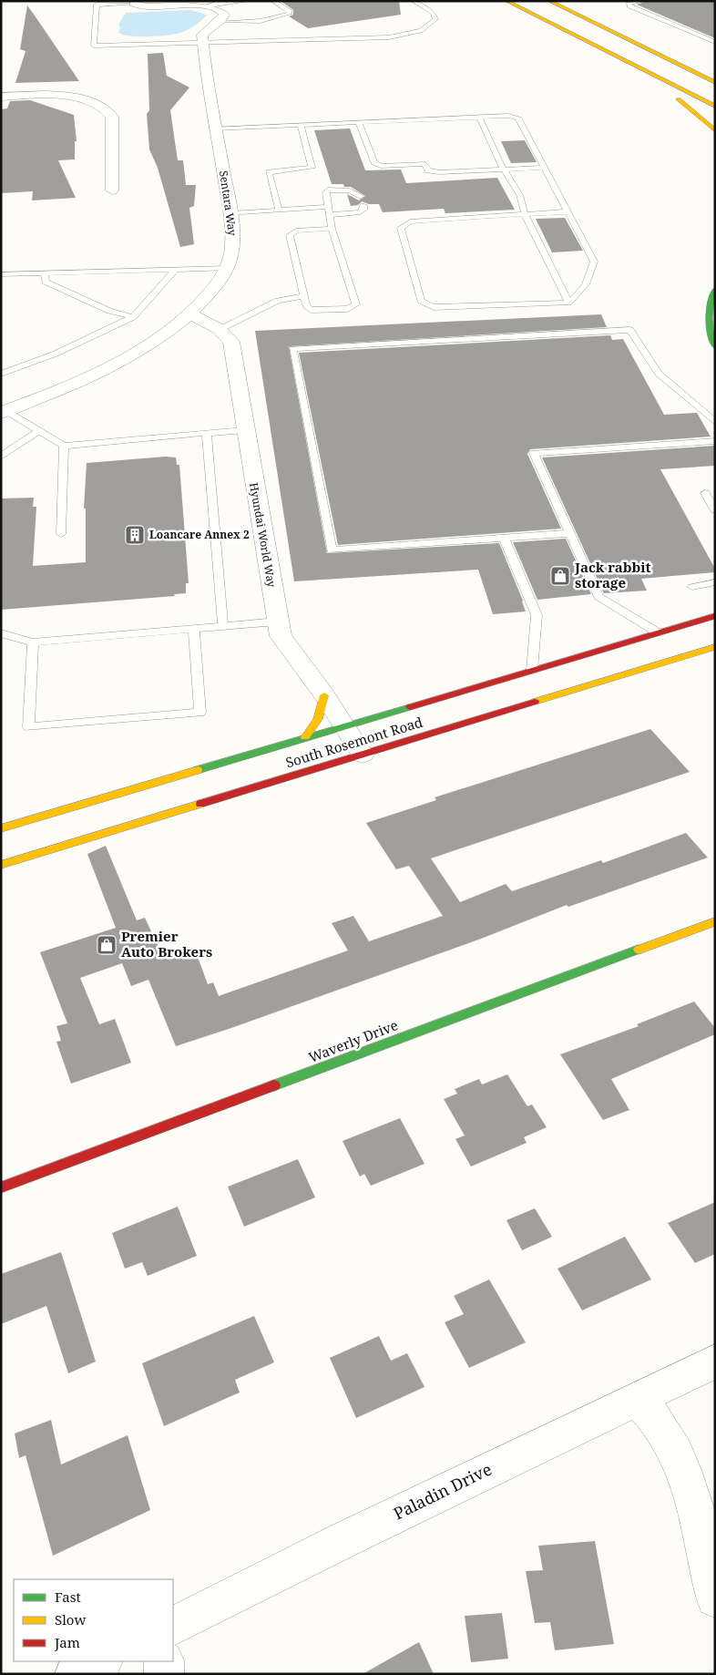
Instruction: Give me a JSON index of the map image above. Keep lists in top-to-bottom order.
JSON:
{
  "streets": {
    "main road": ["South Rosemont Road", "Waverly Drive"],
    "street": ["Sentara Way", "Hyundai World Way", "Paladin Drive"]
  },
  "crossings": [
    ["Hyundai World Way", "South Rosemont Road"]
  ],
  "places": {
    "building": ["Loancare Annex 2"],
    "shop": ["Jack rabbit storage", "Premier Auto Brokers"]
  },
  "legend": ["Fast", "Slow", "Jam"]
}
